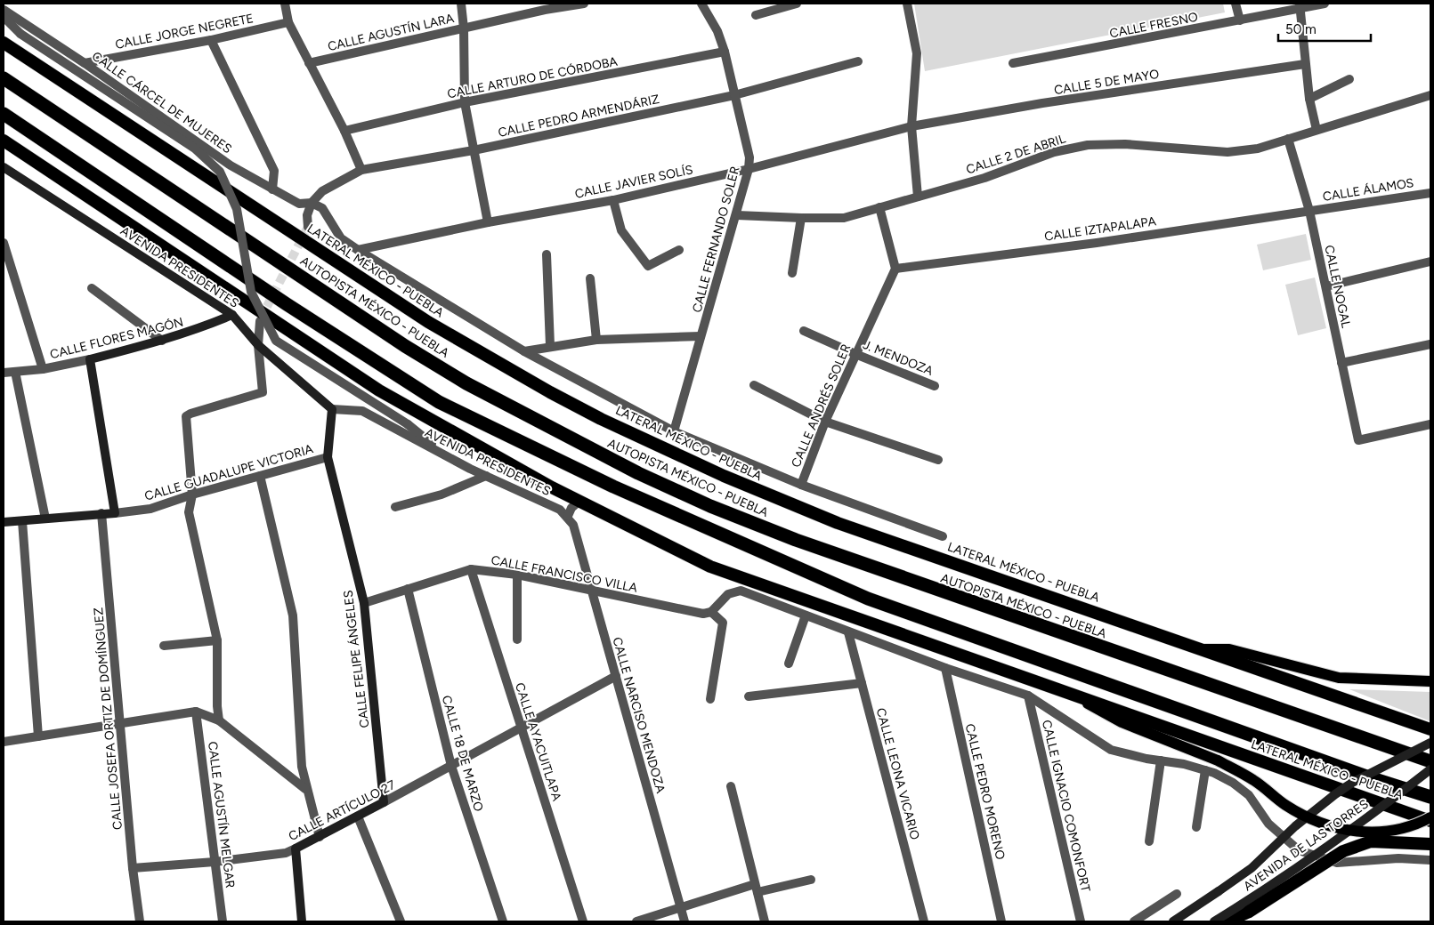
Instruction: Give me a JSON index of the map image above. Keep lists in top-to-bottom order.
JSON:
{
  "streets": {
    "highway": ["LATERAL MÉXICO - PUEBLA", "AUTOPISTA MÉXICO - PUEBLA"],
    "main road": [
      "AVENIDA PRESIDENTES",
      "CALLE FLORES MAGÓN",
      "CALLE GUADALUPE VICTORIA",
      "CALLE FELIPE ÁNGELES",
      "CALLE ARTÍCULO 27",
      "AVENIDA DE LAS TORRES"
    ],
    "street": [
      "CALLE FRESNO",
      "CALLE JORGE NEGRETE",
      "CALLE AGUSTÍN LARA",
      "CALLE ARTURO DE CÓRDOBA",
      "CALLE 5 DE MAYO",
      "CALLE CÁRCEL DE MUJERES",
      "CALLE PEDRO ARMENDÁRIZ",
      "CALLE 2 DE ABRIL",
      "CALLE JAVIER SOLÍS",
      "CALLE ÁLAMOS",
      "CALLE IZTAPALAPA",
      "CALLE FERNANDO SOLER",
      "CALLE NOGAL",
      "J. MENDOZA",
      "CALLE ANDRÉS SOLER",
      "CALLE FRANCISCO VILLA",
      "CALLE NARCISO MENDOZA",
      "CALLE JOSEFA ORTIZ DE DOMÍNGUEZ",
      "CALLE AYACUITLAPA",
      "CALLE 18 DE MARZO",
      "CALLE LEONA VICARIO",
      "CALLE PEDRO MORENO",
      "CALLE IGNACIO COMONFORT",
      "CALLE AGUSTÍN MELGAR"
    ]
  },
  "crossings": [
    ["CALLE JORGE NEGRETE", "CALLE CÁRCEL DE MUJERES"],
    ["CALLE ARTURO DE CÓRDOBA", "CALLE FERNANDO SOLER"],
    ["CALLE 5 DE MAYO", "CALLE JAVIER SOLÍS"],
    ["CALLE CÁRCEL DE MUJERES", "CALLE PEDRO ARMENDÁRIZ"],
    ["CALLE CÁRCEL DE MUJERES", "CALLE ANDRÉS SOLER"],
    ["CALLE PEDRO ARMENDÁRIZ", "CALLE FERNANDO SOLER"],
    ["CALLE PEDRO ARMENDÁRIZ", "CALLE ANDRÉS SOLER"],
    ["CALLE 2 DE ABRIL", "CALLE FERNANDO SOLER"],
    ["CALLE 2 DE ABRIL", "CALLE NOGAL"],
    ["CALLE JAVIER SOLÍS", "CALLE FERNANDO SOLER"],
    ["CALLE JAVIER SOLÍS", "CALLE ANDRÉS SOLER"],
    ["CALLE ÁLAMOS", "CALLE IZTAPALAPA"],
    ["CALLE ÁLAMOS", "CALLE NOGAL"],
    ["CALLE IZTAPALAPA", "CALLE NOGAL"],
    ["CALLE IZTAPALAPA", "CALLE ANDRÉS SOLER"],
    ["CALLE FERNANDO SOLER", "CALLE ANDRÉS SOLER"],
    ["AVENIDA PRESIDENTES", "CALLE FLORES MAGÓN"],
    ["AVENIDA PRESIDENTES", "CALLE FELIPE ÁNGELES"],
    ["AVENIDA PRESIDENTES", "CALLE NARCISO MENDOZA"],
    ["J. MENDOZA", "CALLE ANDRÉS SOLER"],
    ["CALLE GUADALUPE VICTORIA", "CALLE FELIPE ÁNGELES"],
    ["CALLE GUADALUPE VICTORIA", "CALLE JOSEFA ORTIZ DE DOMÍNGUEZ"],
    ["CALLE FRANCISCO VILLA", "CALLE FELIPE ÁNGELES"],
    ["CALLE FRANCISCO VILLA", "CALLE NARCISO MENDOZA"],
    ["CALLE FRANCISCO VILLA", "CALLE AYACUITLAPA"],
    ["CALLE FRANCISCO VILLA", "CALLE 18 DE MARZO"],
    ["CALLE FELIPE ÁNGELES", "CALLE ARTÍCULO 27"],
    ["CALLE NARCISO MENDOZA", "CALLE ARTÍCULO 27"],
    ["CALLE JOSEFA ORTIZ DE DOMÍNGUEZ", "CALLE ARTÍCULO 27"],
    ["CALLE AYACUITLAPA", "CALLE ARTÍCULO 27"],
    ["CALLE 18 DE MARZO", "CALLE ARTÍCULO 27"],
    ["CALLE ARTÍCULO 27", "CALLE AGUSTÍN MELGAR"]
  ],
  "scale_bar": "50 m"
}
